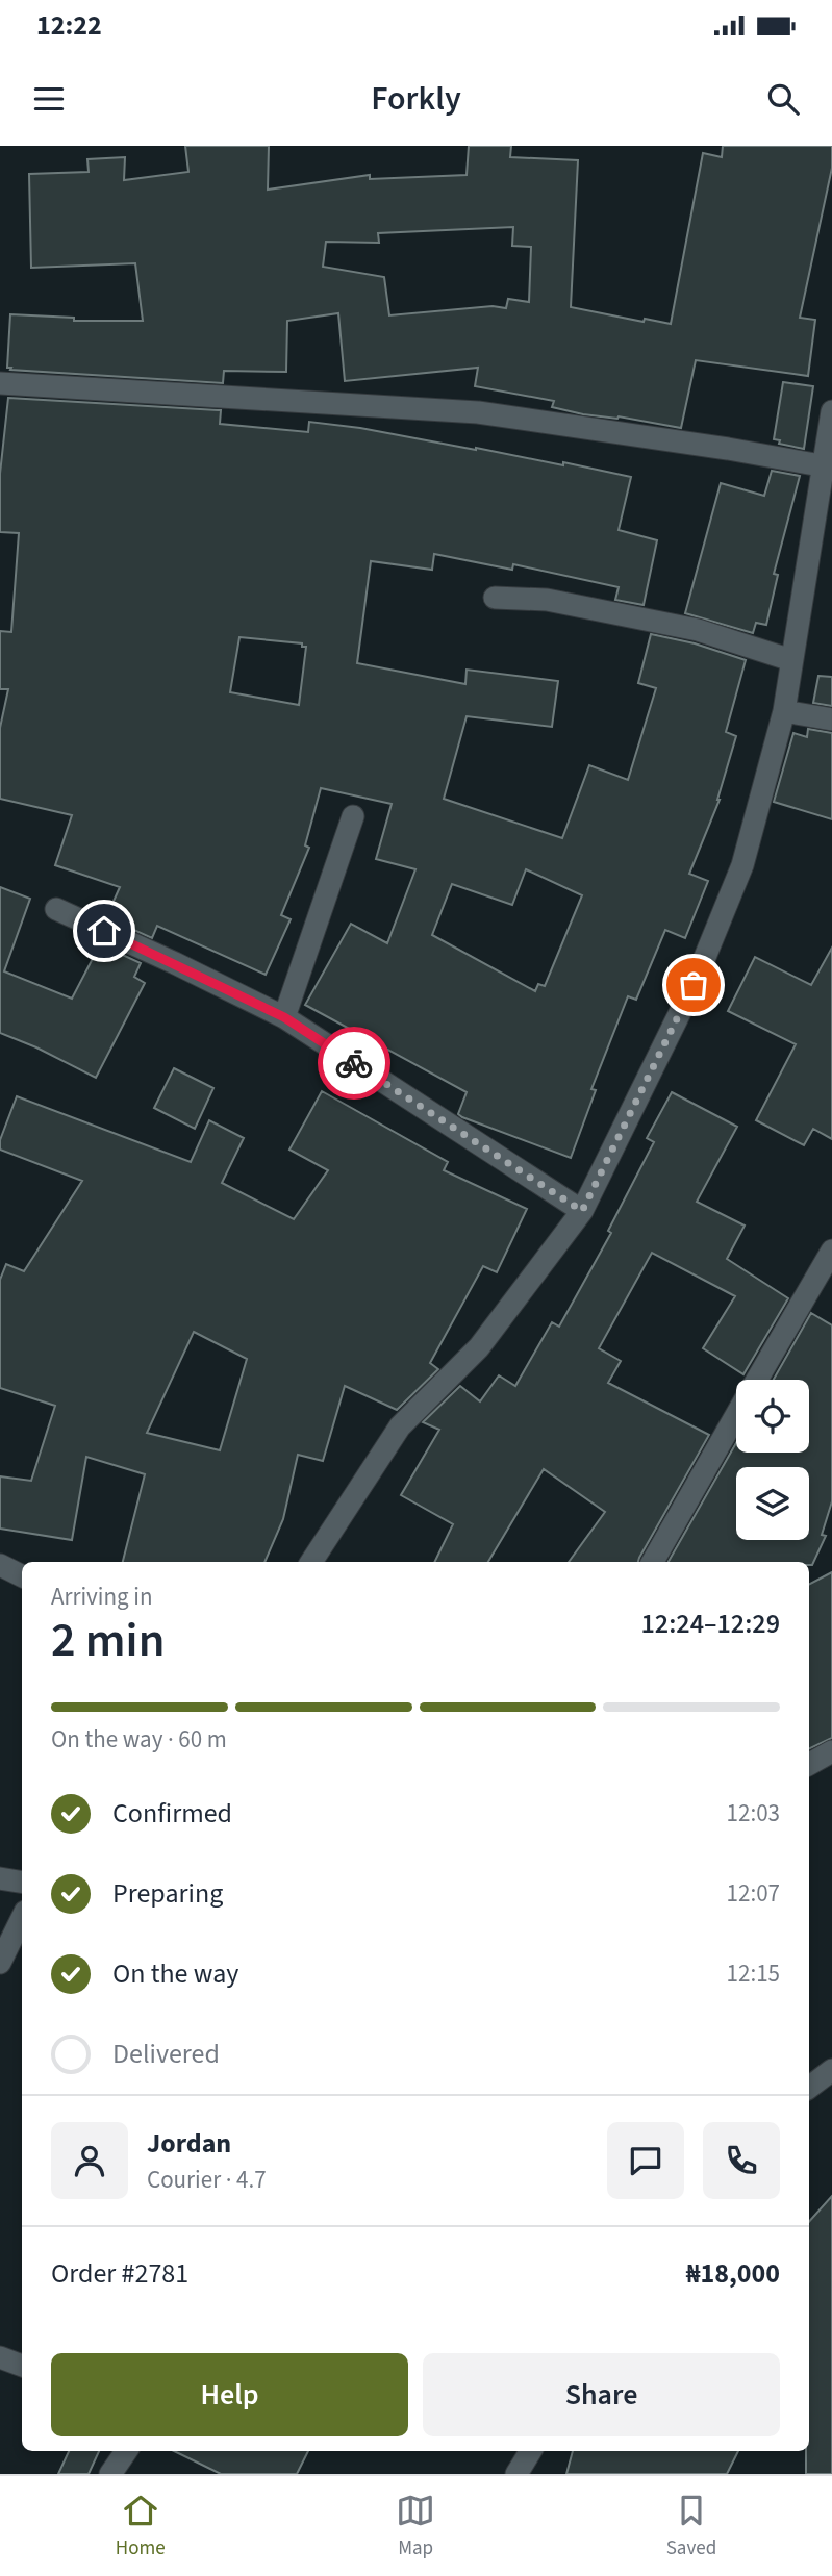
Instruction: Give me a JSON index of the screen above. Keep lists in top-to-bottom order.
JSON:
{
  "page": {
    "status": "12:22",
    "header": "Forkly",
    "heading": ["2 min", "Arriving in", "12:24–12:29"],
    "panel": [
      "Jordan",
      "Courier · 4.7",
      "Order #2781",
      "₦18,000"
    ],
    "bar": "On the way · 60 m",
    "list": [
      ["Confirmed", "12:03"],
      ["Preparing", "12:07"],
      ["On the way", "12:15"],
      "Delivered"
    ],
    "buttons": ["Help", "Share"],
    "tabs": ["Home", "Map", "Saved"]
  }
}
